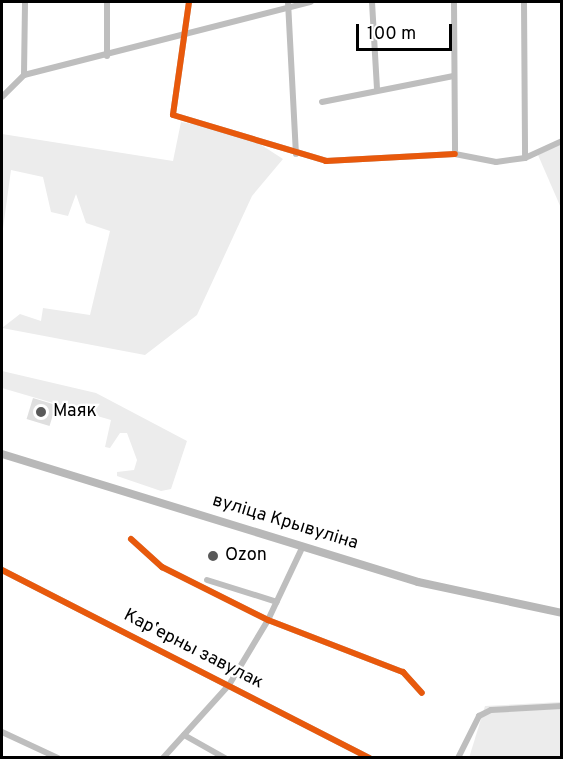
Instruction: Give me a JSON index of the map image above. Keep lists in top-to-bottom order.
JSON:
{
  "streets": {
    "main road": ["вуліца Крывуліна"],
    "street": ["Карʼерны завулак"]
  },
  "places": ["Маяк", "Ozon"],
  "scale_bar": "100 m"
}
